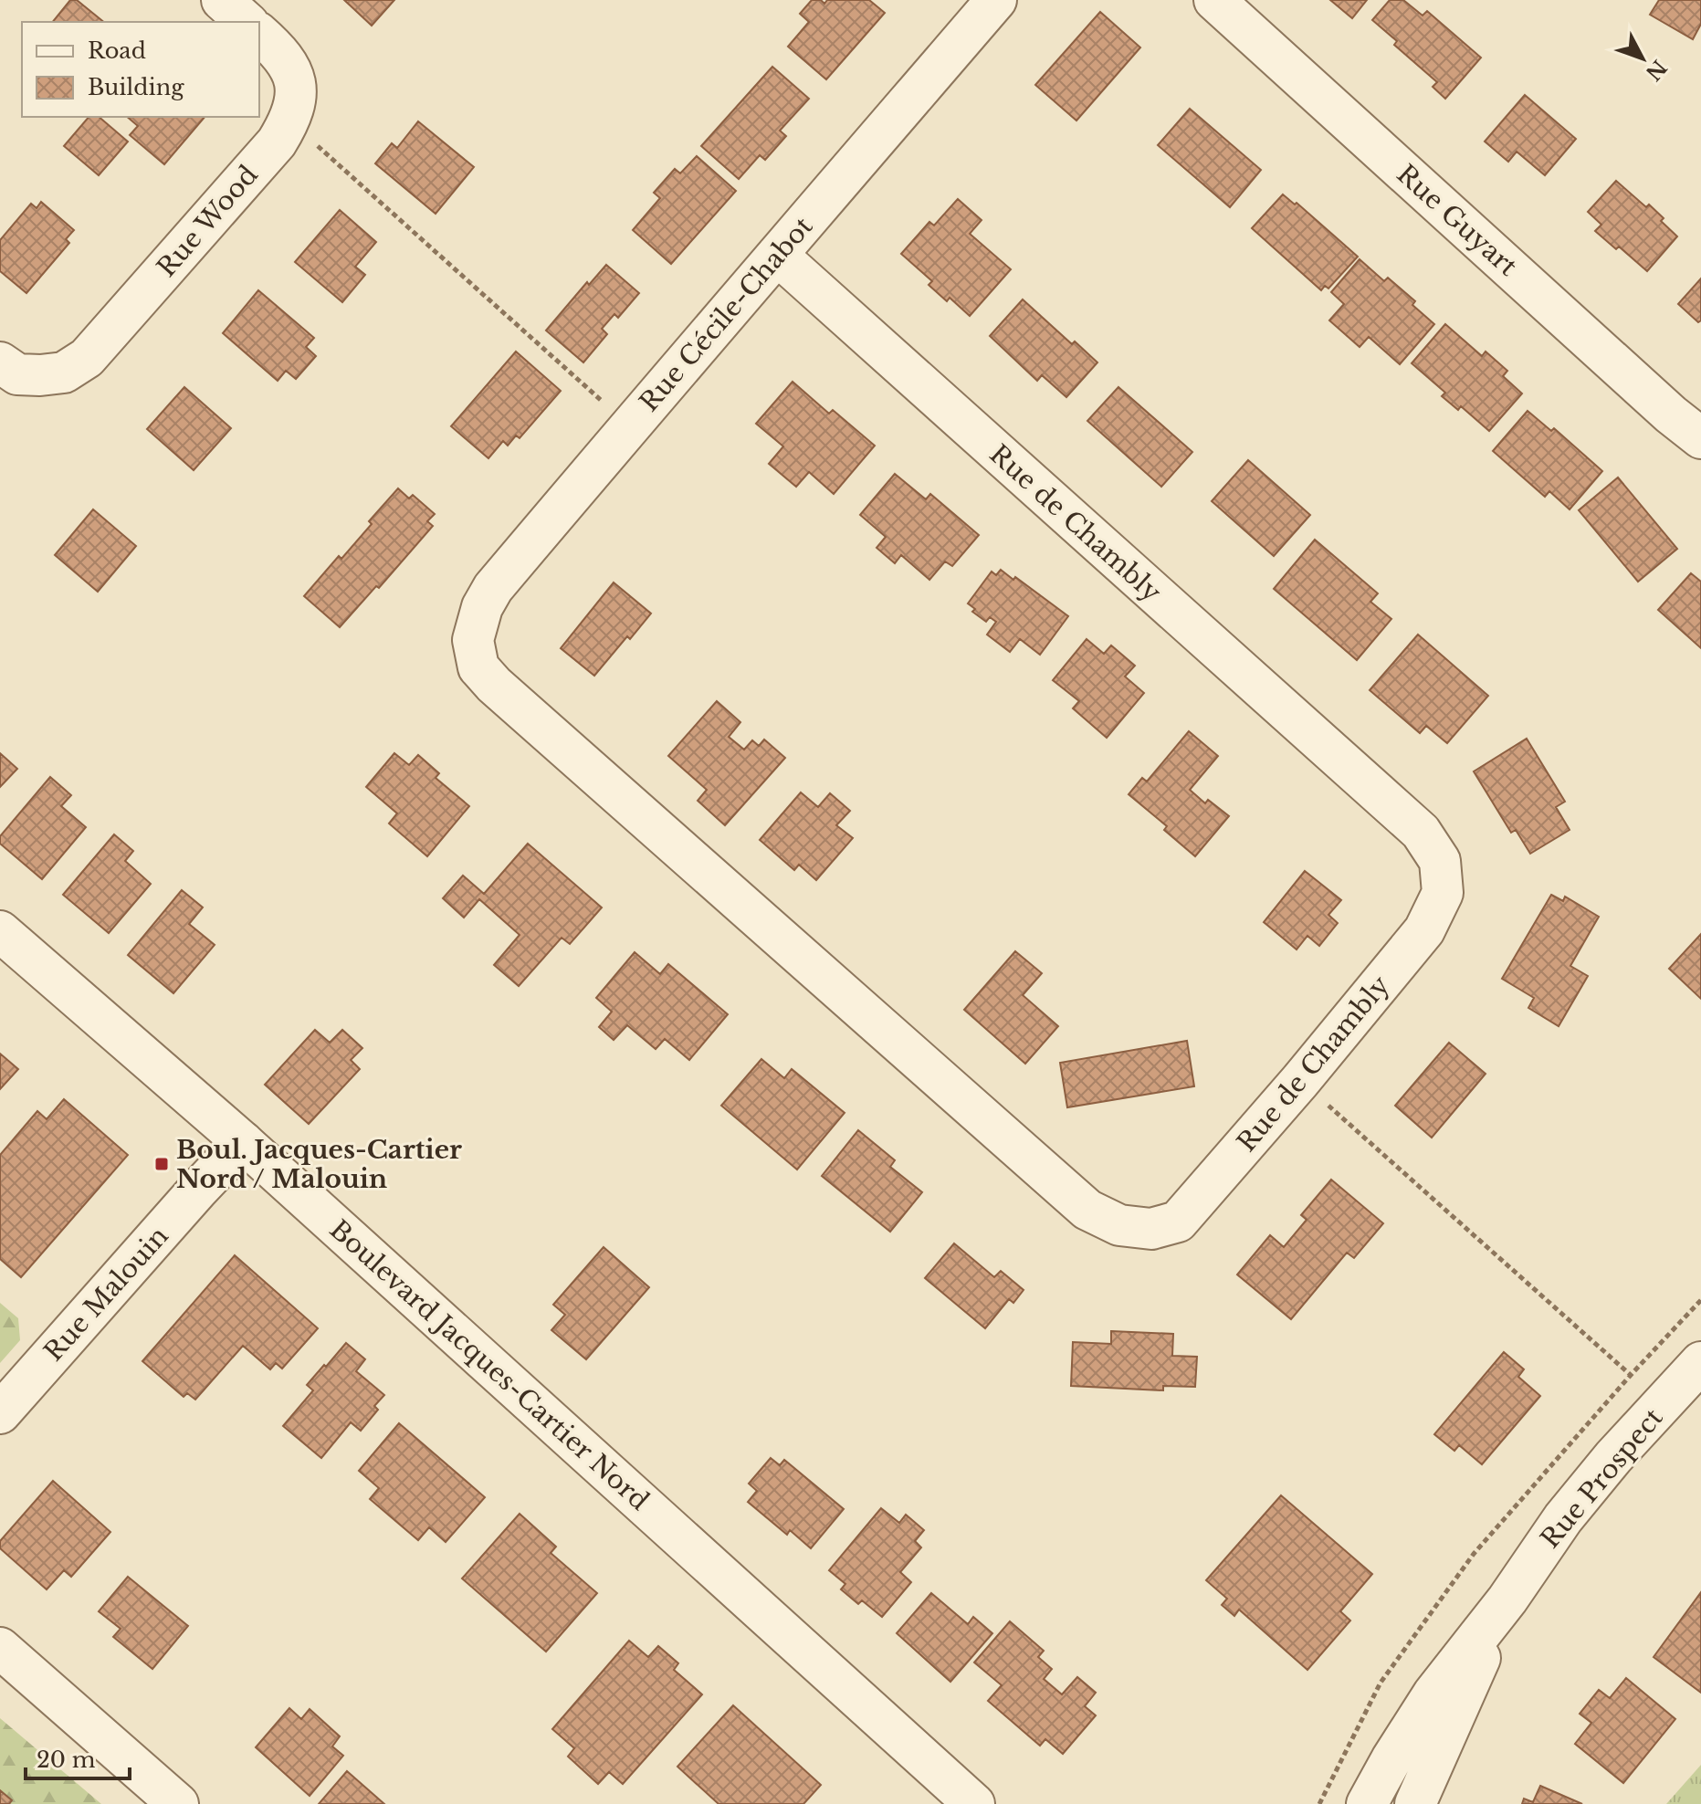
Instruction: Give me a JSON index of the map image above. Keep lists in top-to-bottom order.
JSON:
{
  "streets": {
    "street": [
      "Rue Guyart",
      "Rue Wood",
      "Rue Cécile-Chabot",
      "Rue de Chambly",
      "Rue Malouin",
      "Boulevard Jacques-Cartier Nord",
      "Rue Prospect"
    ]
  },
  "crossings": [
    ["Rue Cécile-Chabot", "Rue de Chambly"],
    ["Rue Malouin", "Boulevard Jacques-Cartier Nord"]
  ],
  "places": {
    "transit": ["Boul. Jacques-Cartier Nord / Malouin"]
  },
  "legend": ["Road", "Building"],
  "scale_bar": "20 m",
  "north": "bottom right"
}
